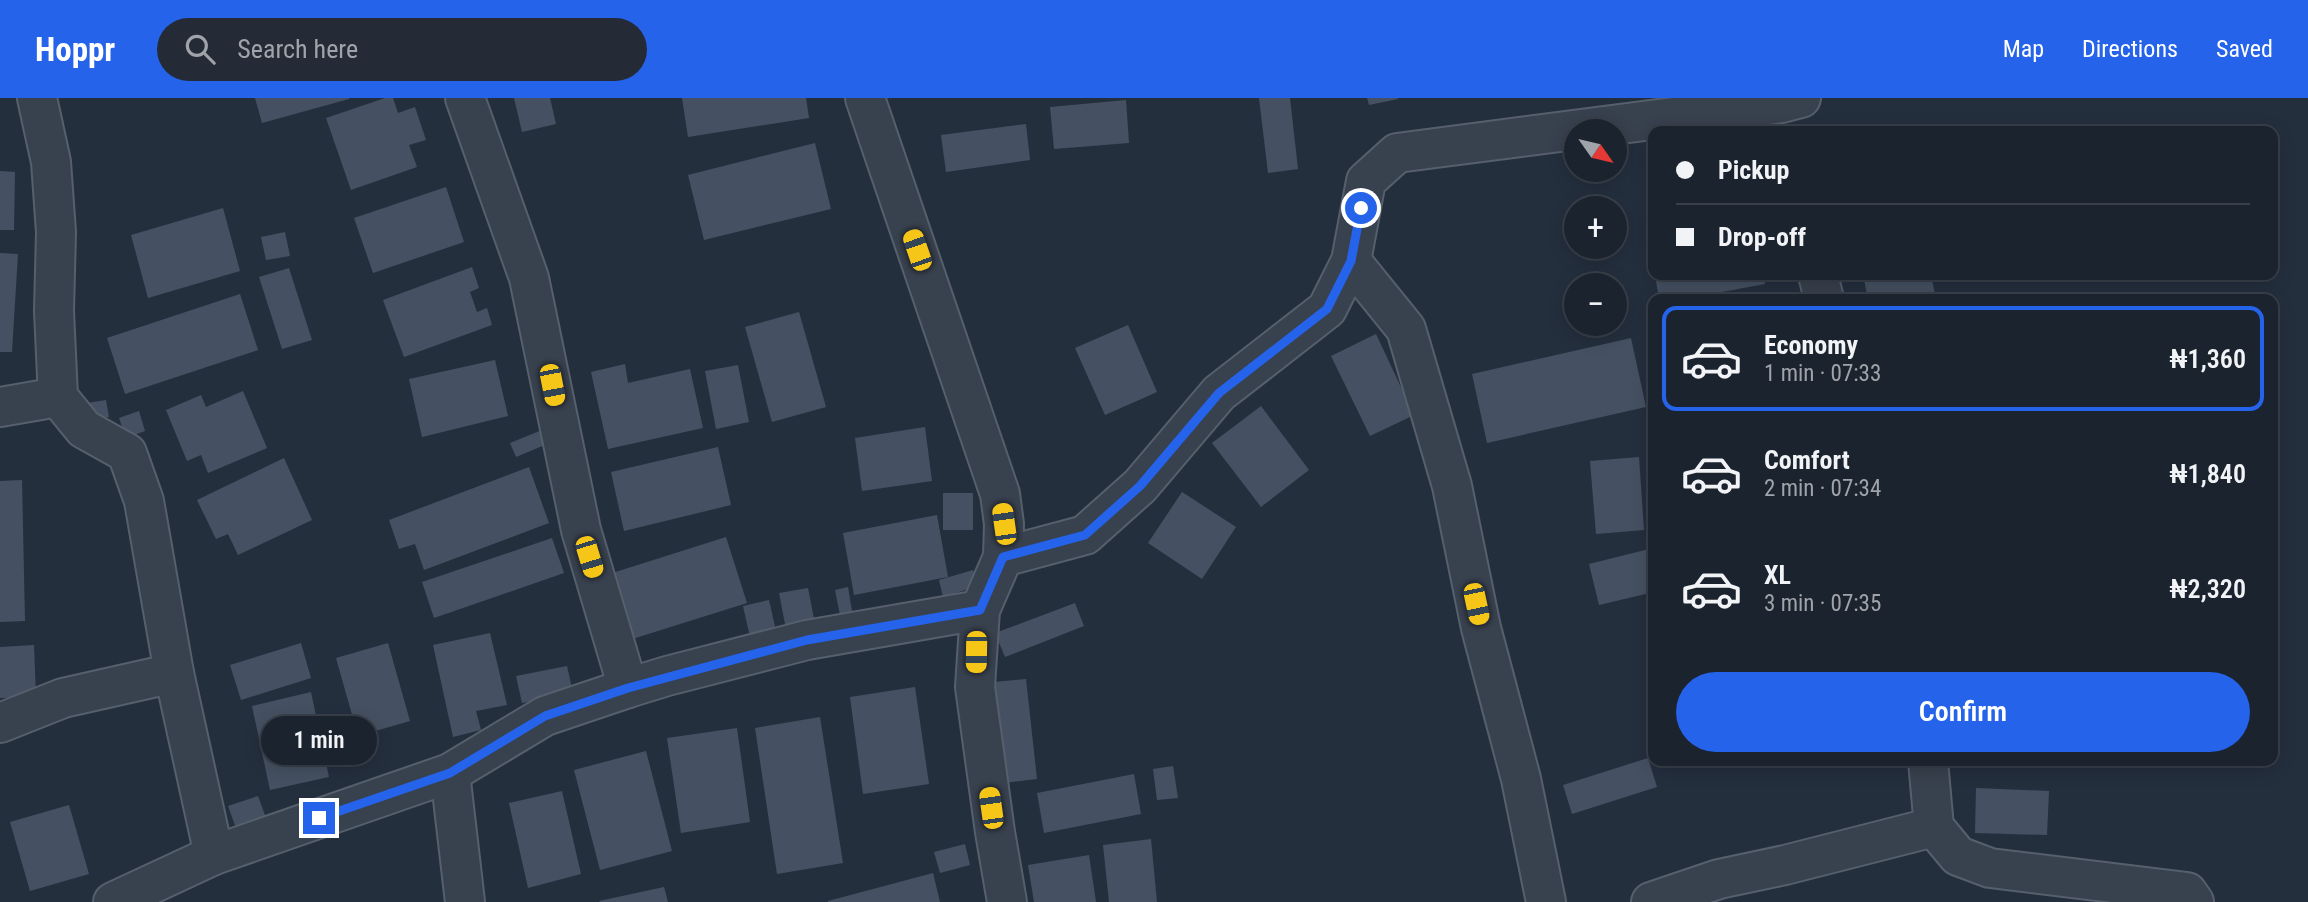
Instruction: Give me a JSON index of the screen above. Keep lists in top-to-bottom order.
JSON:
{
  "north": "bottom right",
  "page": {
    "header": "Hoppr",
    "search": "Search here",
    "nav": ["Map", "Directions", "Saved"],
    "map_buttons": ["+", "−"],
    "banner": ["Pickup", "Drop-off"],
    "list": [
      {
        "name": "Economy",
        "note": "1 min · 07:33",
        "value": "₦1,360"
      },
      {
        "name": "Comfort",
        "note": "2 min · 07:34",
        "value": "₦1,840"
      },
      {
        "name": "XL",
        "note": "3 min · 07:35",
        "value": "₦2,320"
      }
    ],
    "buttons": "Confirm",
    "bubble": "1 min"
  }
}
